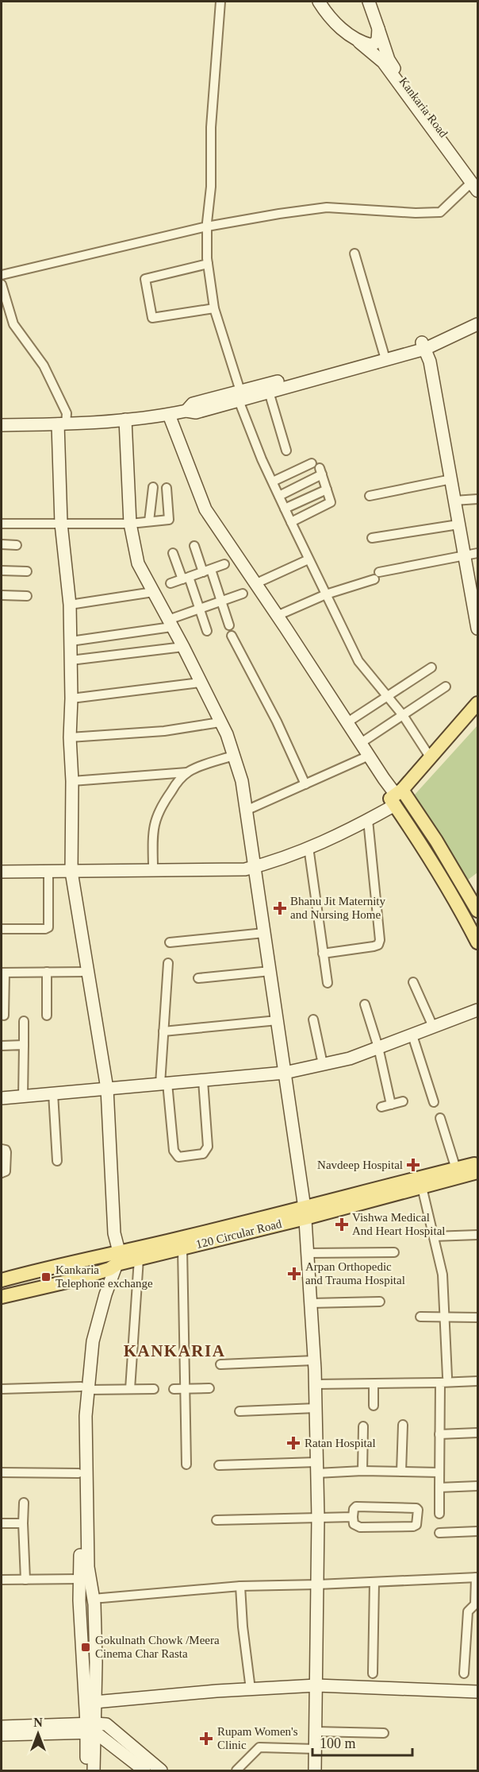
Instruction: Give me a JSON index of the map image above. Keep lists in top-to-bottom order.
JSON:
{
  "streets": {
    "main road": ["120 Circular Road"],
    "street": ["Kankaria Road"]
  },
  "districts": ["KANKARIA"],
  "places": {
    "health": [
      "Bhanu Jit Maternity and Nursing Home",
      "Navdeep Hospital",
      "Vishwa Medical And Heart Hospital",
      "Arpan Orthopedic and Trauma Hospital",
      "Ratan Hospital",
      "Rupam Women's Clinic"
    ],
    "transit": ["Kankaria Telephone exchange", "Gokulnath Chowk /Meera Cinema Char Rasta"]
  },
  "scale_bar": "100 m",
  "north": "top"
}
